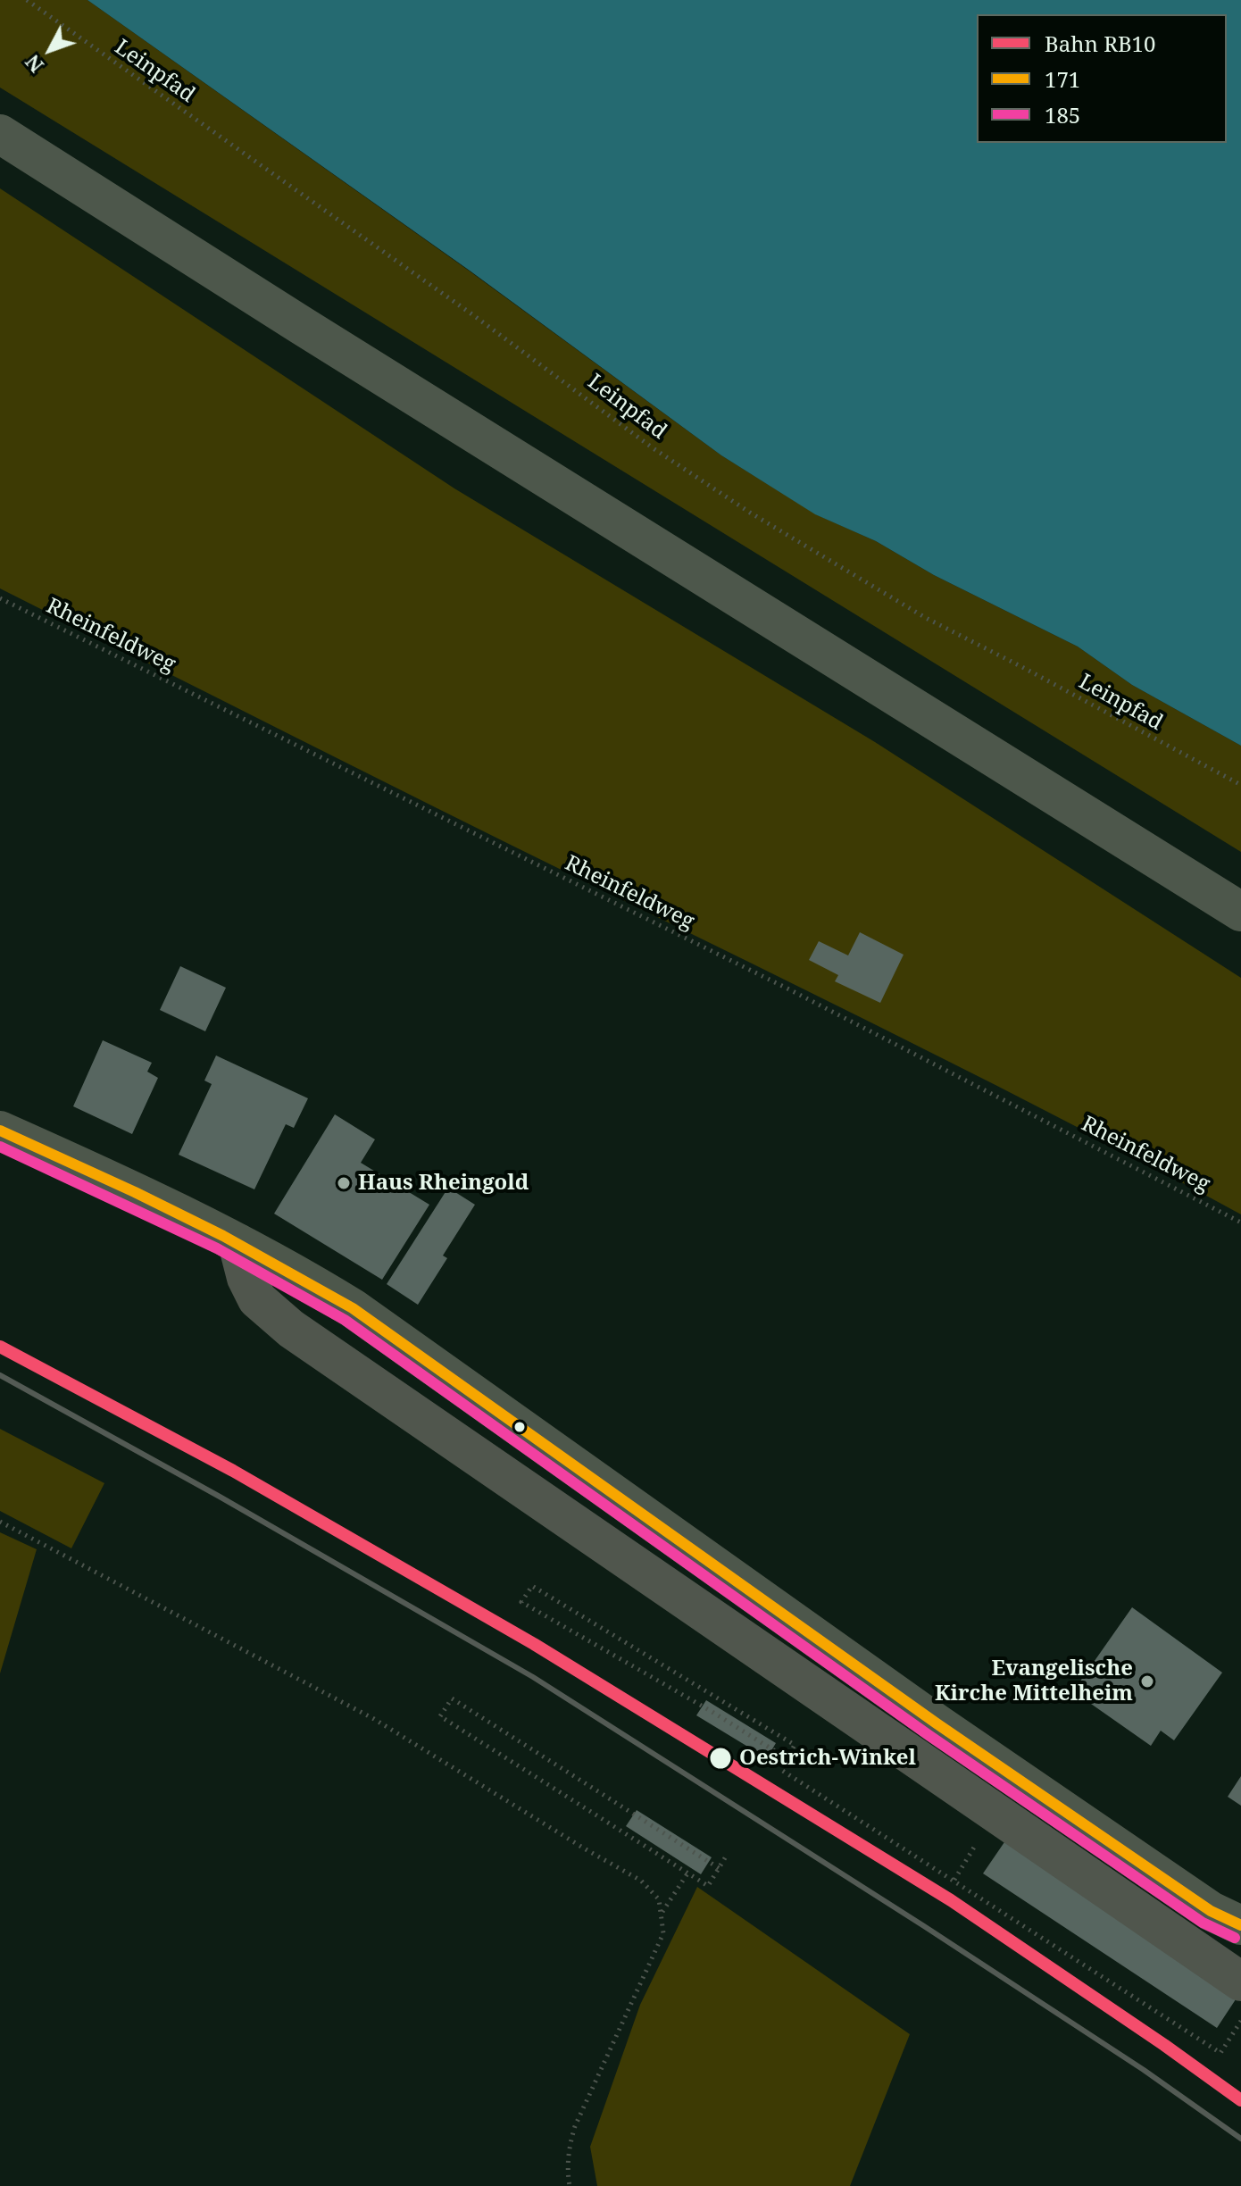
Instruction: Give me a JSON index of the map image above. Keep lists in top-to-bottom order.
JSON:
{
  "streets": {
    "path": ["Leinpfad", "Rheinfeldweg"]
  },
  "places": ["Haus Rheingold", "Evangelische Kirche Mittelheim", "Oestrich-Winkel"],
  "lines": ["transit line 171", "transit line 185", "rail line RB10"],
  "legend": ["Bahn RB10", "171", "185"],
  "north": "bottom left"
}
